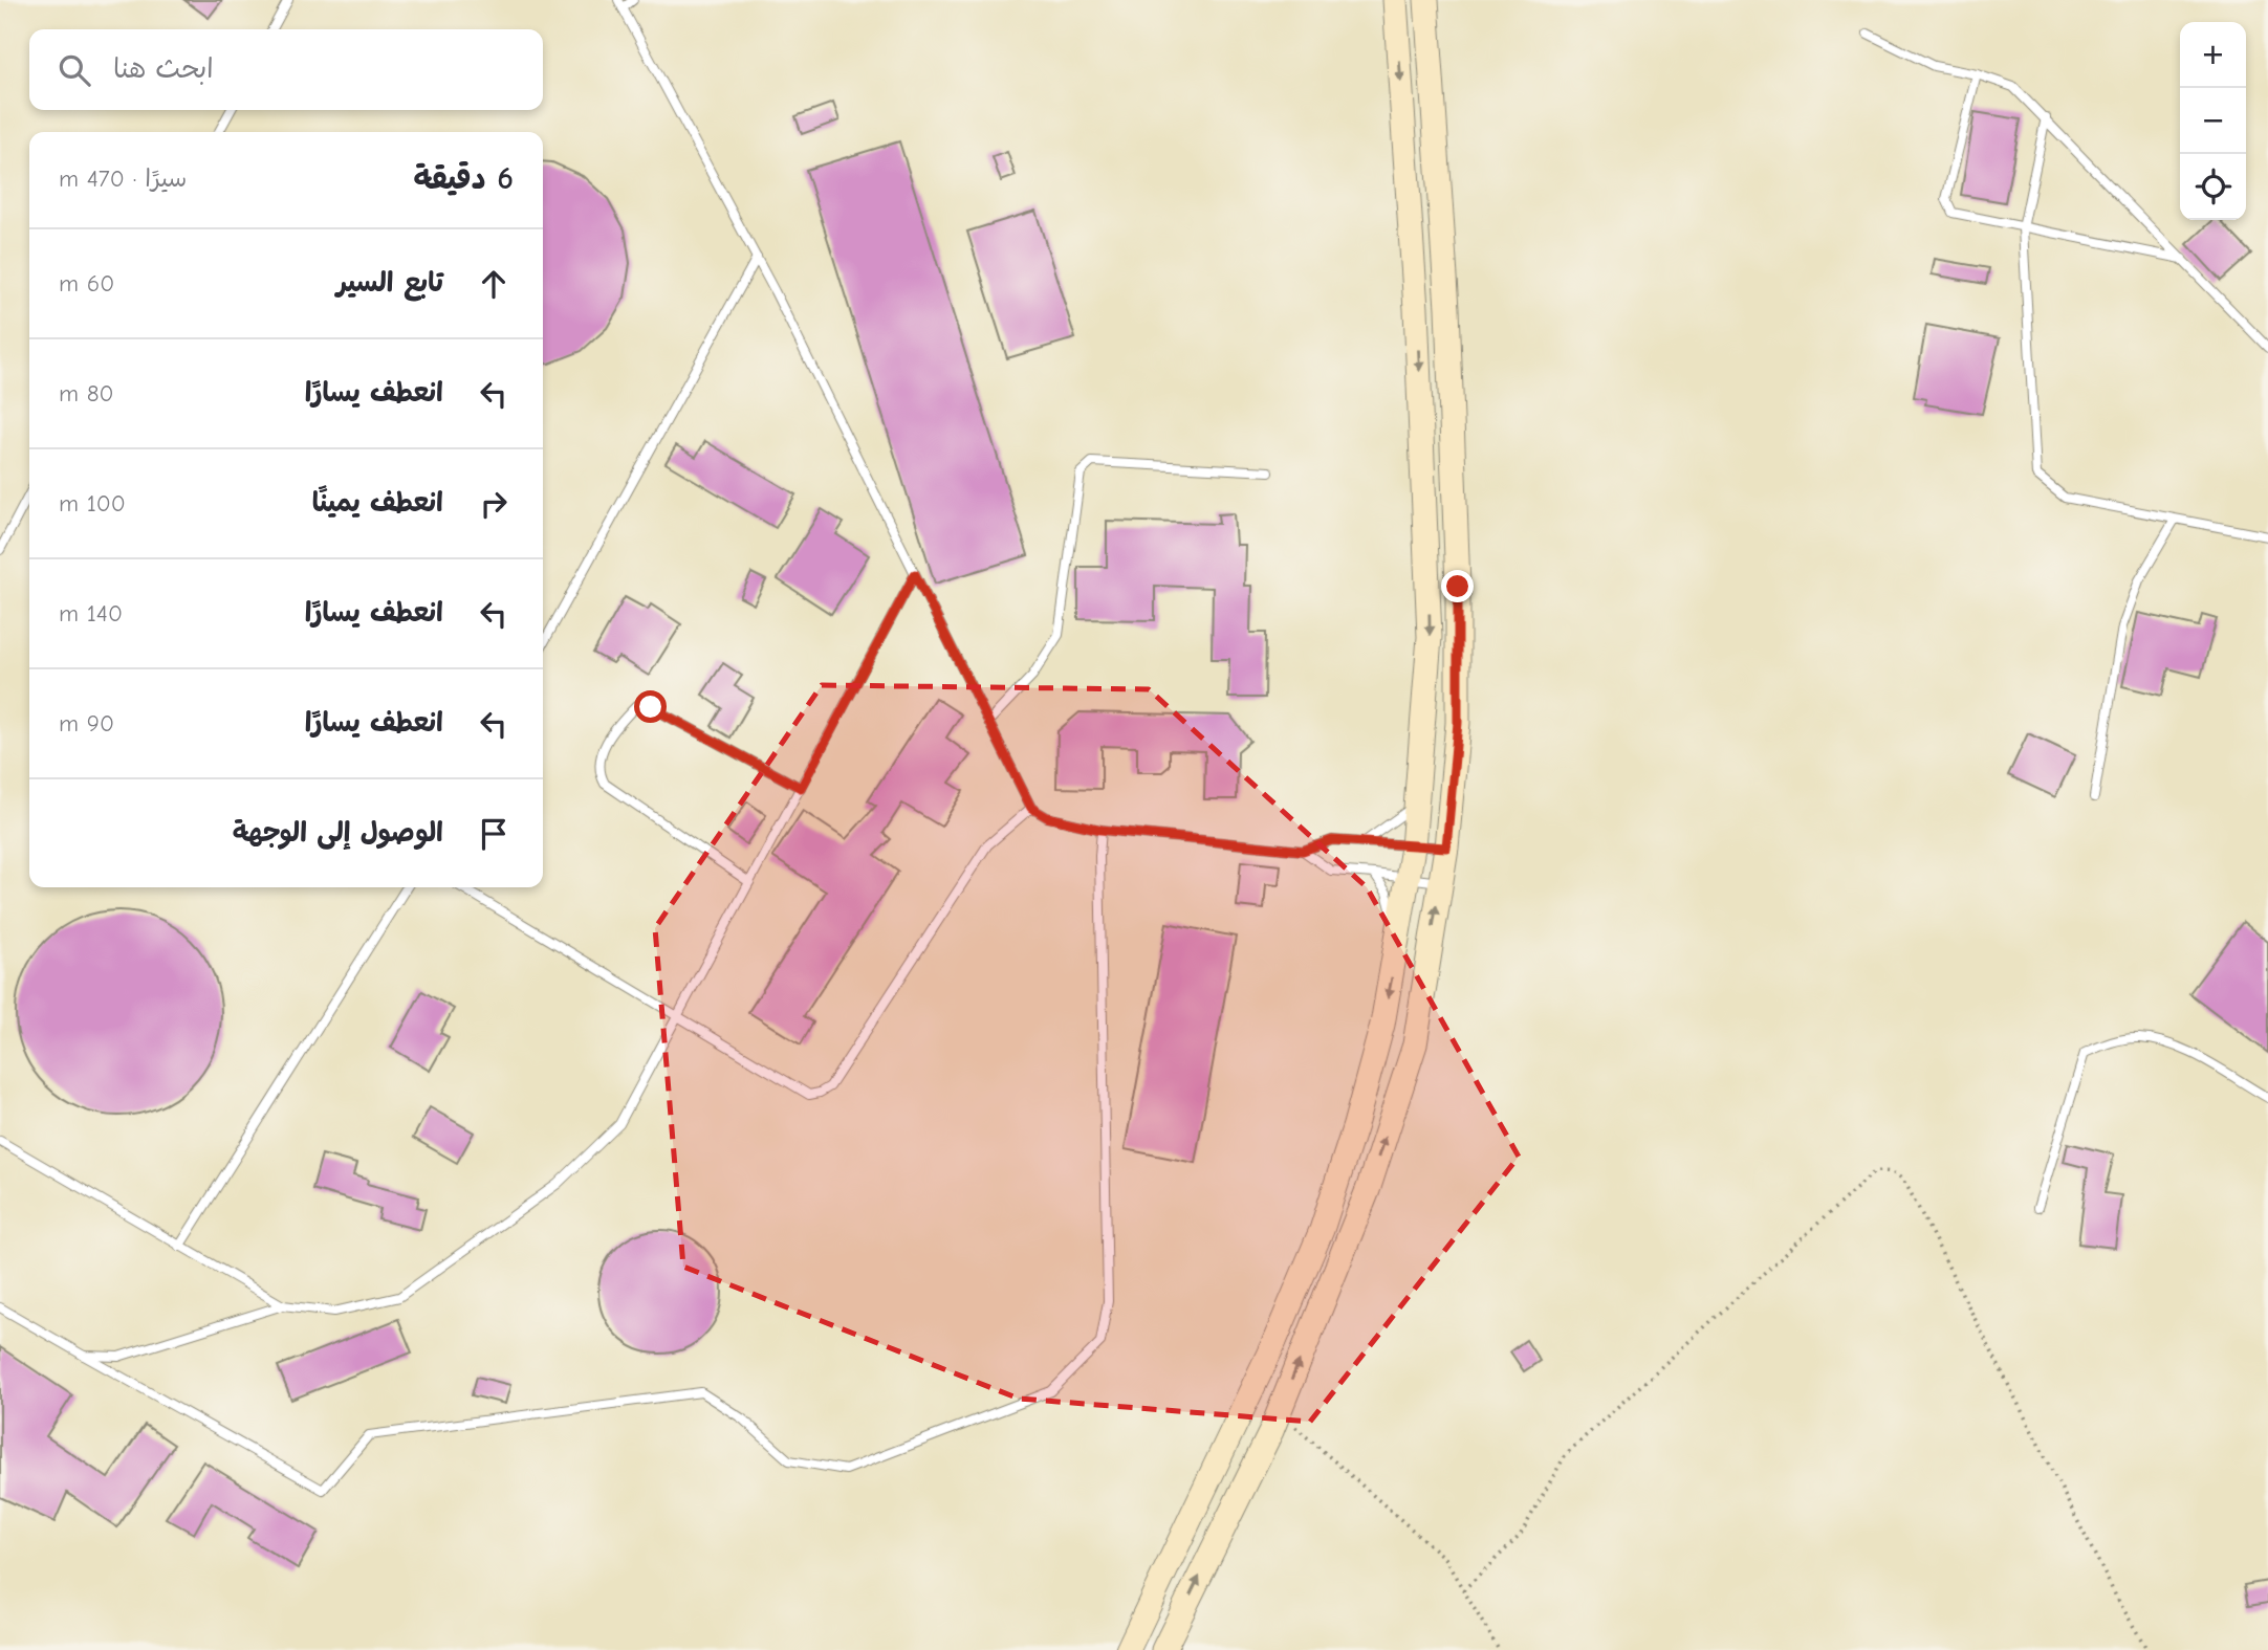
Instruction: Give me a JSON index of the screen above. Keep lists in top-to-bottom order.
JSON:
{
  "page": {
    "map_buttons": ["+", "−"],
    "search": "ابحث هنا",
    "heading": ["6 دقيقة", "سيرًا · 470 m"],
    "list": [
      ["تابع السير", "60 m"],
      ["انعطف يسارًا", "80 m"],
      ["انعطف يمينًا", "100 m"],
      ["انعطف يسارًا", "140 m"],
      ["انعطف يسارًا", "90 m"],
      "الوصول إلى الوجهة"
    ]
  }
}
